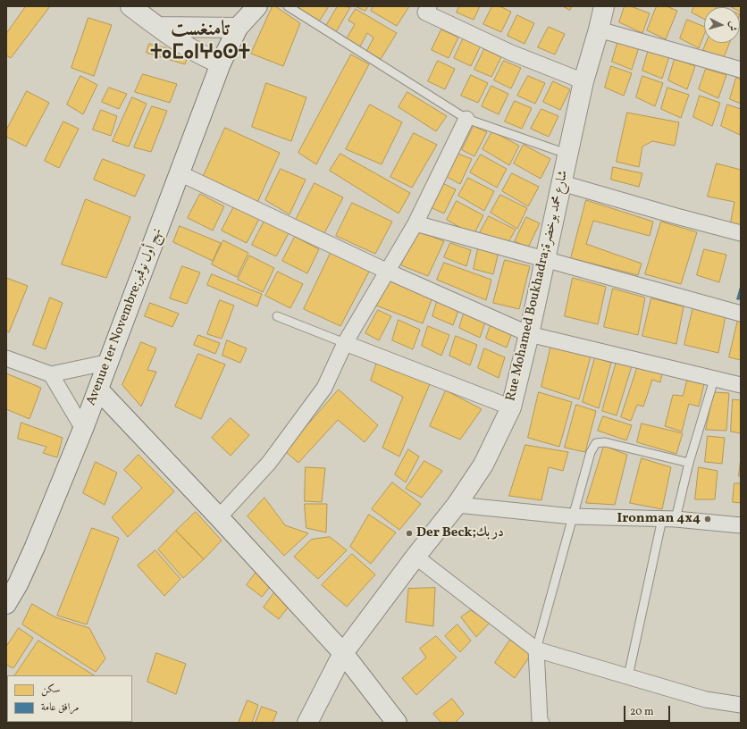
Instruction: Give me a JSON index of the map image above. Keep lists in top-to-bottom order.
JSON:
{
  "streets": {
    "main road": ["Rue Mohamed Boukhadra;شارع محمد بوخضرة", "Avenue 1er Novembre;نهج أول نوفمبر"]
  },
  "districts": ["تامنغست ⵜⴰⵎⴰⵏⵖⴰⵙⵜ"],
  "places": ["Ironman 4x4", "Der Beck;در بك"],
  "legend": ["سكن", "مرافق عامة"],
  "scale_bar": "20 m",
  "north": "right"
}
